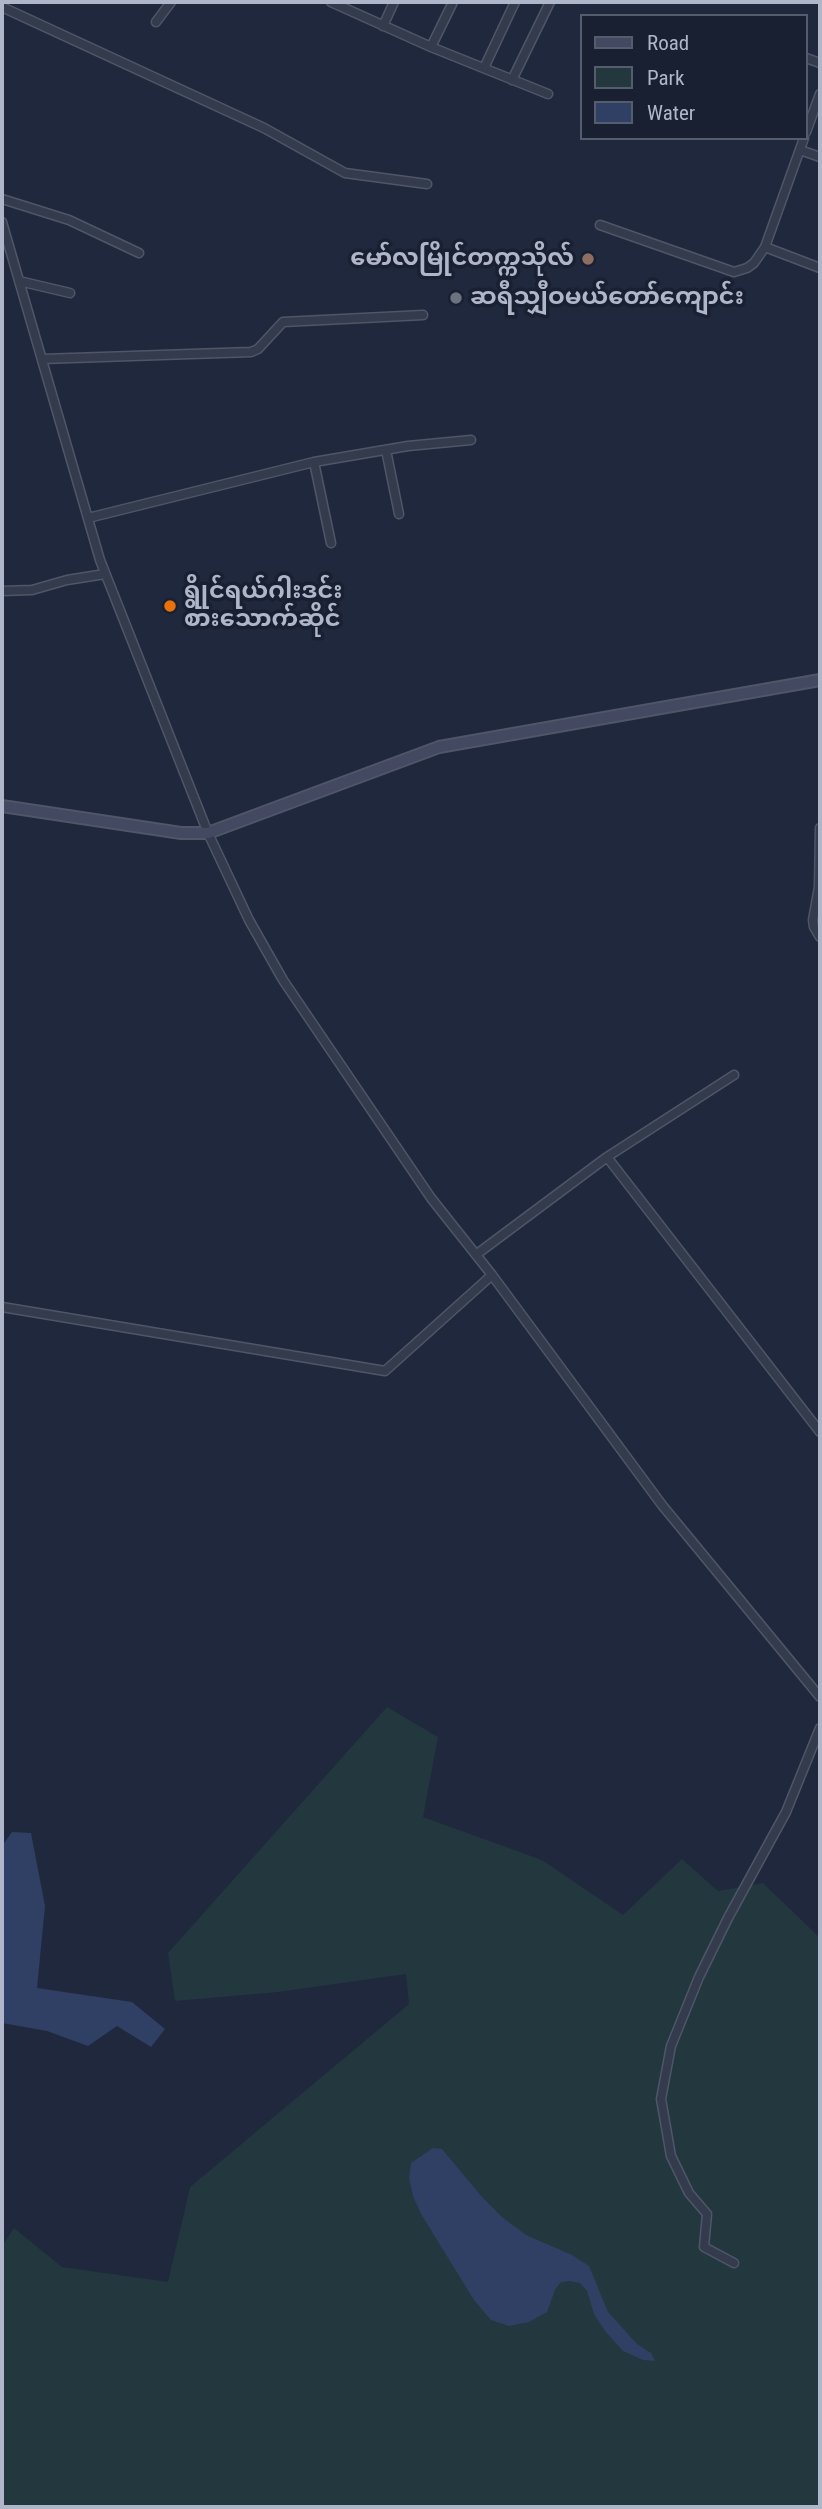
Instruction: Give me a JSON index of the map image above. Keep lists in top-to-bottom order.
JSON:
{
  "places": ["မော်လမြိုင်တက္ကသိုလ်", "ဆရီသျှီဝမယ်တော်ကျောင်း", "ရွိုင်ရယ်ဂါးဒင်း စားသောက်ဆိုင်"],
  "legend": ["Road", "Park", "Water"]
}
